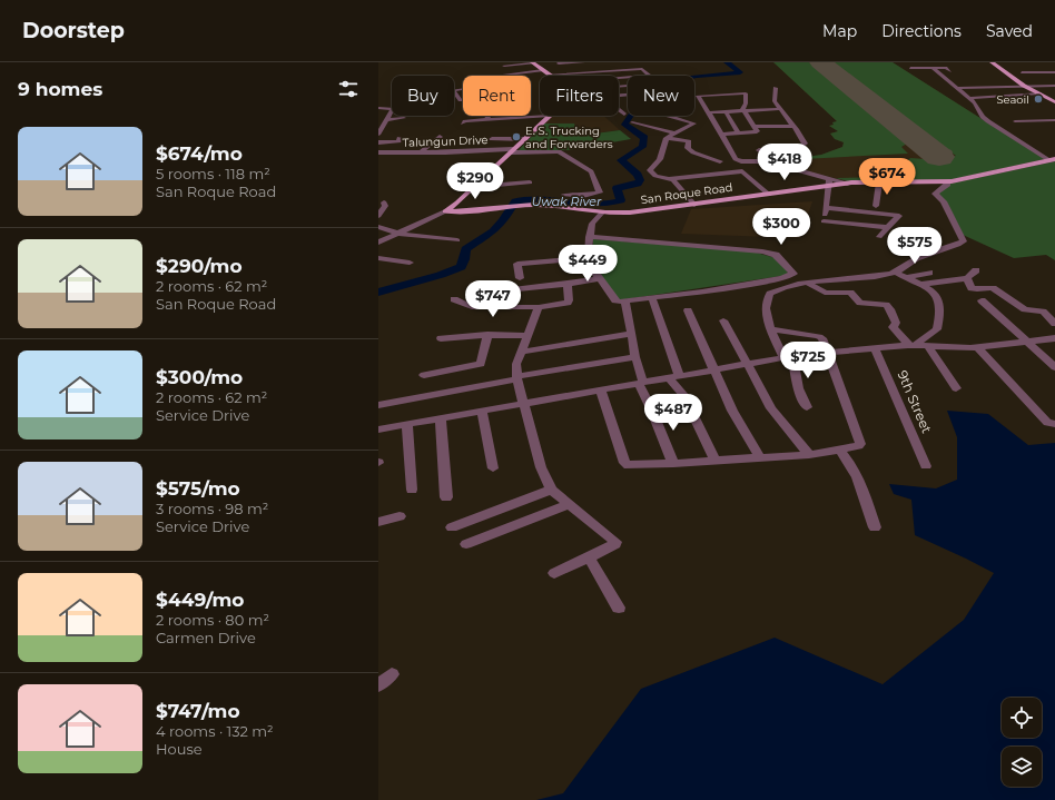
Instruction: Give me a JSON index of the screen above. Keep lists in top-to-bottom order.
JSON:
{
  "streets": {
    "main road": ["San Roque Road"],
    "street": ["Talungun Drive", "9th Street"]
  },
  "water": ["Uwak River"],
  "places": ["Seaoil", "E. S. Trucking and Forwarders"],
  "page": {
    "header": "Doorstep",
    "nav": ["Map", "Directions", "Saved"],
    "heading": "9 homes",
    "chip": [
      "Buy",
      "Rent",
      "Filters",
      "New"
    ],
    "list": [
      {
        "name": "$674/mo",
        "note": "5 rooms · 118 m² · San Roque Road"
      },
      {
        "name": "$290/mo",
        "note": "2 rooms · 62 m² · San Roque Road"
      },
      {
        "name": "$300/mo",
        "note": "2 rooms · 62 m² · Service Drive"
      },
      {
        "name": "$575/mo",
        "note": "3 rooms · 98 m² · Service Drive"
      },
      {
        "name": "$449/mo",
        "note": "2 rooms · 80 m² · Carmen Drive"
      },
      {
        "name": "$747/mo",
        "note": "4 rooms · 132 m² · House"
      }
    ],
    "price": [
      "$418",
      "$674",
      "$290",
      "$300",
      "$575",
      "$449",
      "$747",
      "$725",
      "$487"
    ]
  }
}
